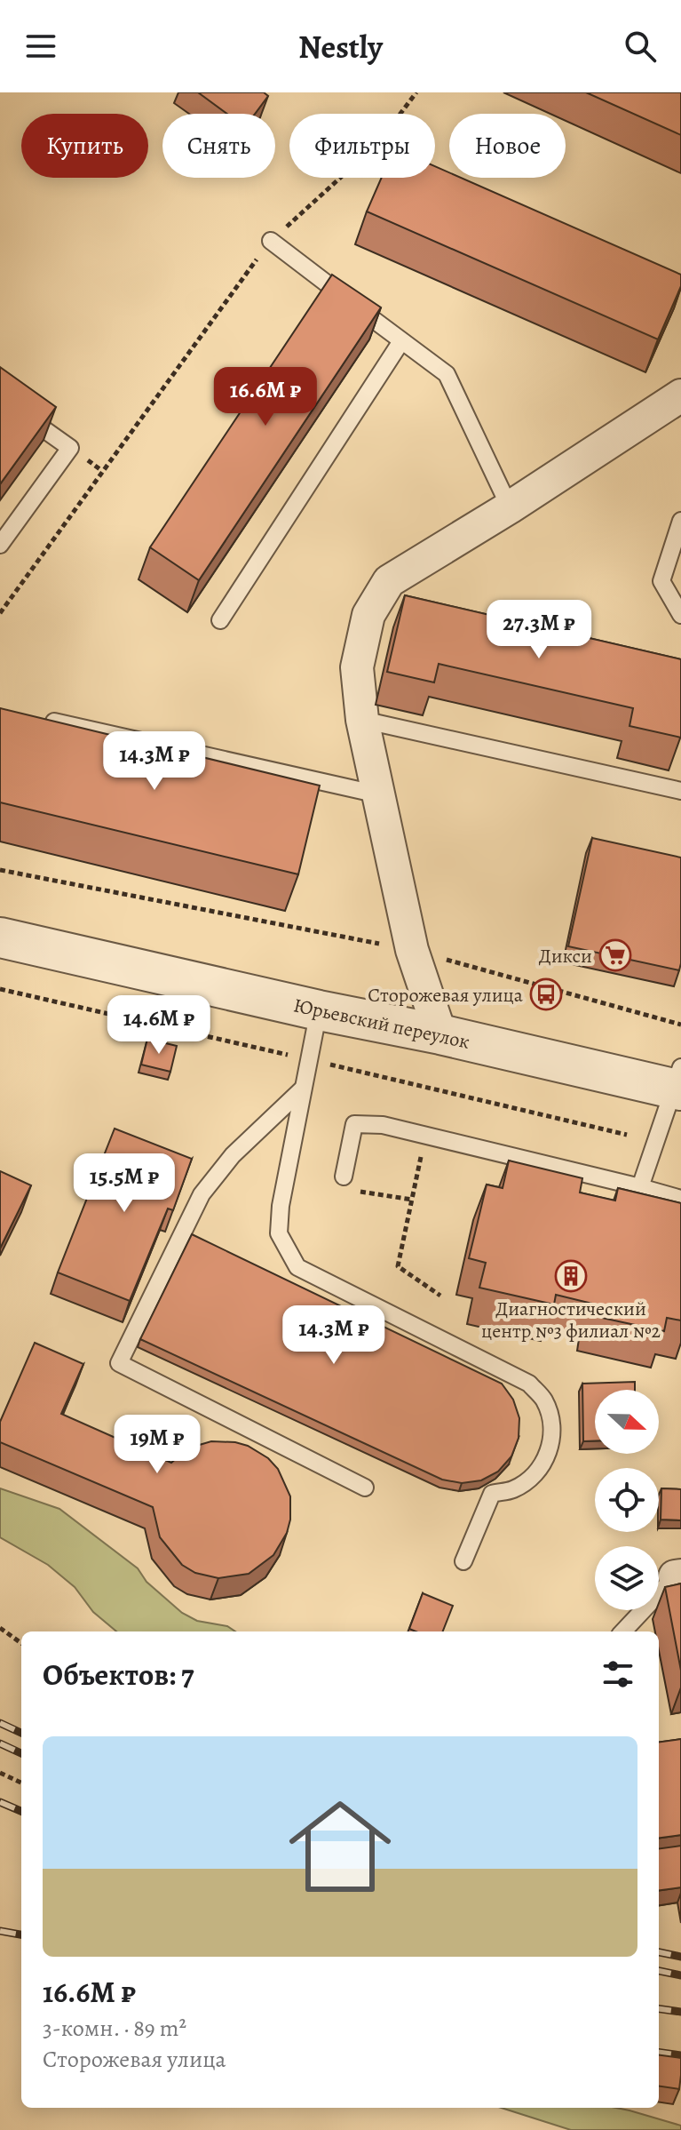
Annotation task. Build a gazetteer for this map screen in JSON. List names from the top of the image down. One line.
{"streets":{"street":["Юрьевский переулок"]},"places":{"supermarket":["Дикси"],"bus stop":["Сторожевая улица"],"building":["Диагностический центр №3 филиал №2"]},"north":"right","page":{"header":"Nestly","chip":["Купить","Снять","Фильтры","Новое"],"price":["16.6M ₽","27.3M ₽","14.3M ₽","14.6M ₽","15.5M ₽","14.3M ₽","19M ₽"],"heading":"Объектов: 7","list":[{"name":"16.6M ₽","note":"3-комн. · 89 m² · Сторожевая улица"}]}}
